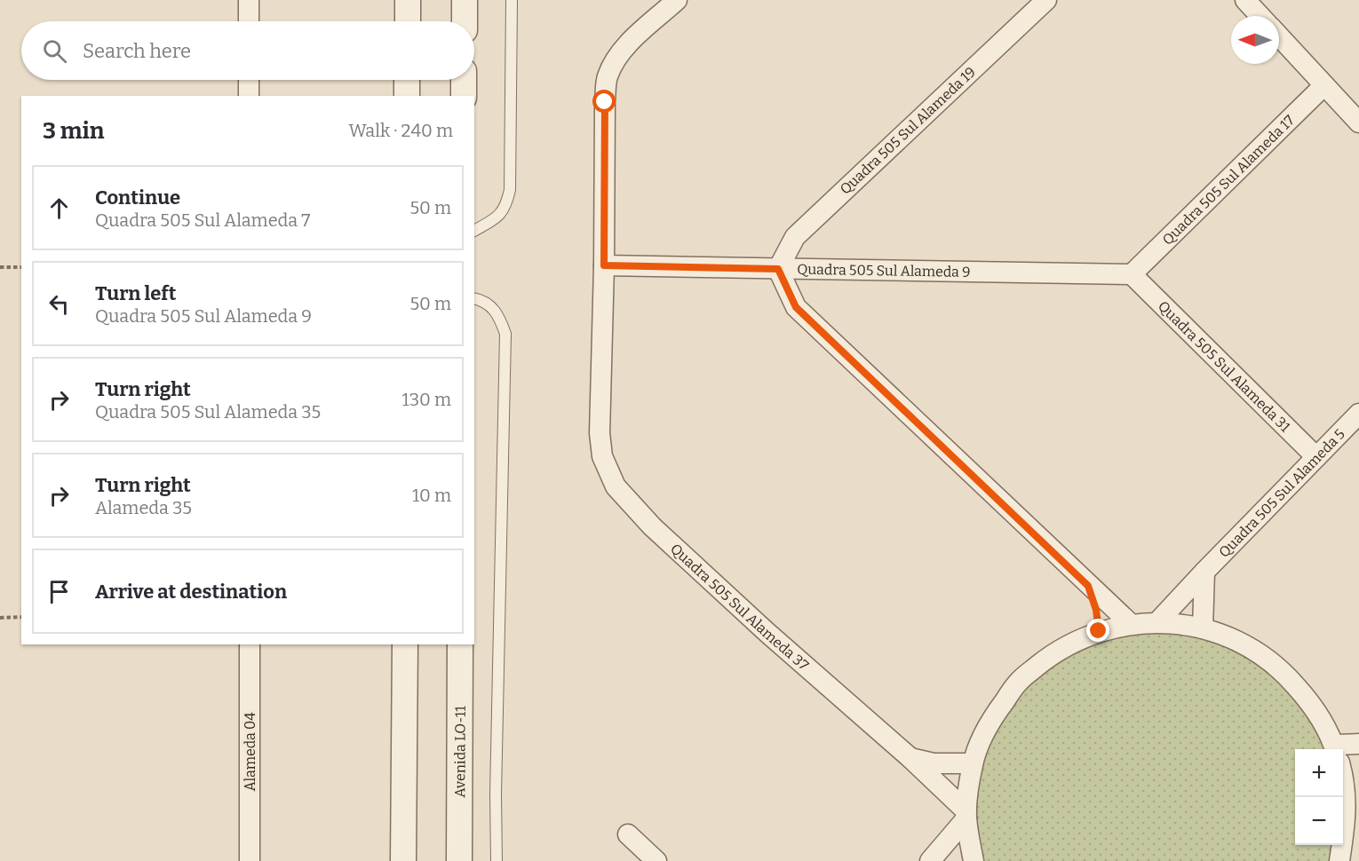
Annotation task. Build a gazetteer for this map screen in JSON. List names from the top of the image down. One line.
{"streets":{"street":["Quadra 505 Sul Alameda 19","Quadra 505 Sul Alameda 17","Quadra 505 Sul Alameda 9","Quadra 505 Sul Alameda 31","Quadra 505 Sul Alameda 5","Quadra 505 Sul Alameda 37","Alameda 04","Avenida LO-11"]},"crossings":[["Quadra 505 Sul Alameda 19","Quadra 505 Sul Alameda 9"],["Quadra 505 Sul Alameda 17","Quadra 505 Sul Alameda 9"],["Quadra 505 Sul Alameda 17","Quadra 505 Sul Alameda 31"],["Quadra 505 Sul Alameda 9","Quadra 505 Sul Alameda 31"],["Quadra 505 Sul Alameda 9","Quadra 505 Sul Alameda 37"],["Quadra 505 Sul Alameda 31","Quadra 505 Sul Alameda 5"]],"north":"left","page":{"search":"Search here","heading":["3 min","Walk · 240 m"],"list":[["Continue","Quadra 505 Sul Alameda 7","50 m"],["Turn left","Quadra 505 Sul Alameda 9","50 m"],["Turn right","Quadra 505 Sul Alameda 35","130 m"],["Turn right","Alameda 35","10 m"],"Arrive at destination"],"map_buttons":["+","−"]}}
